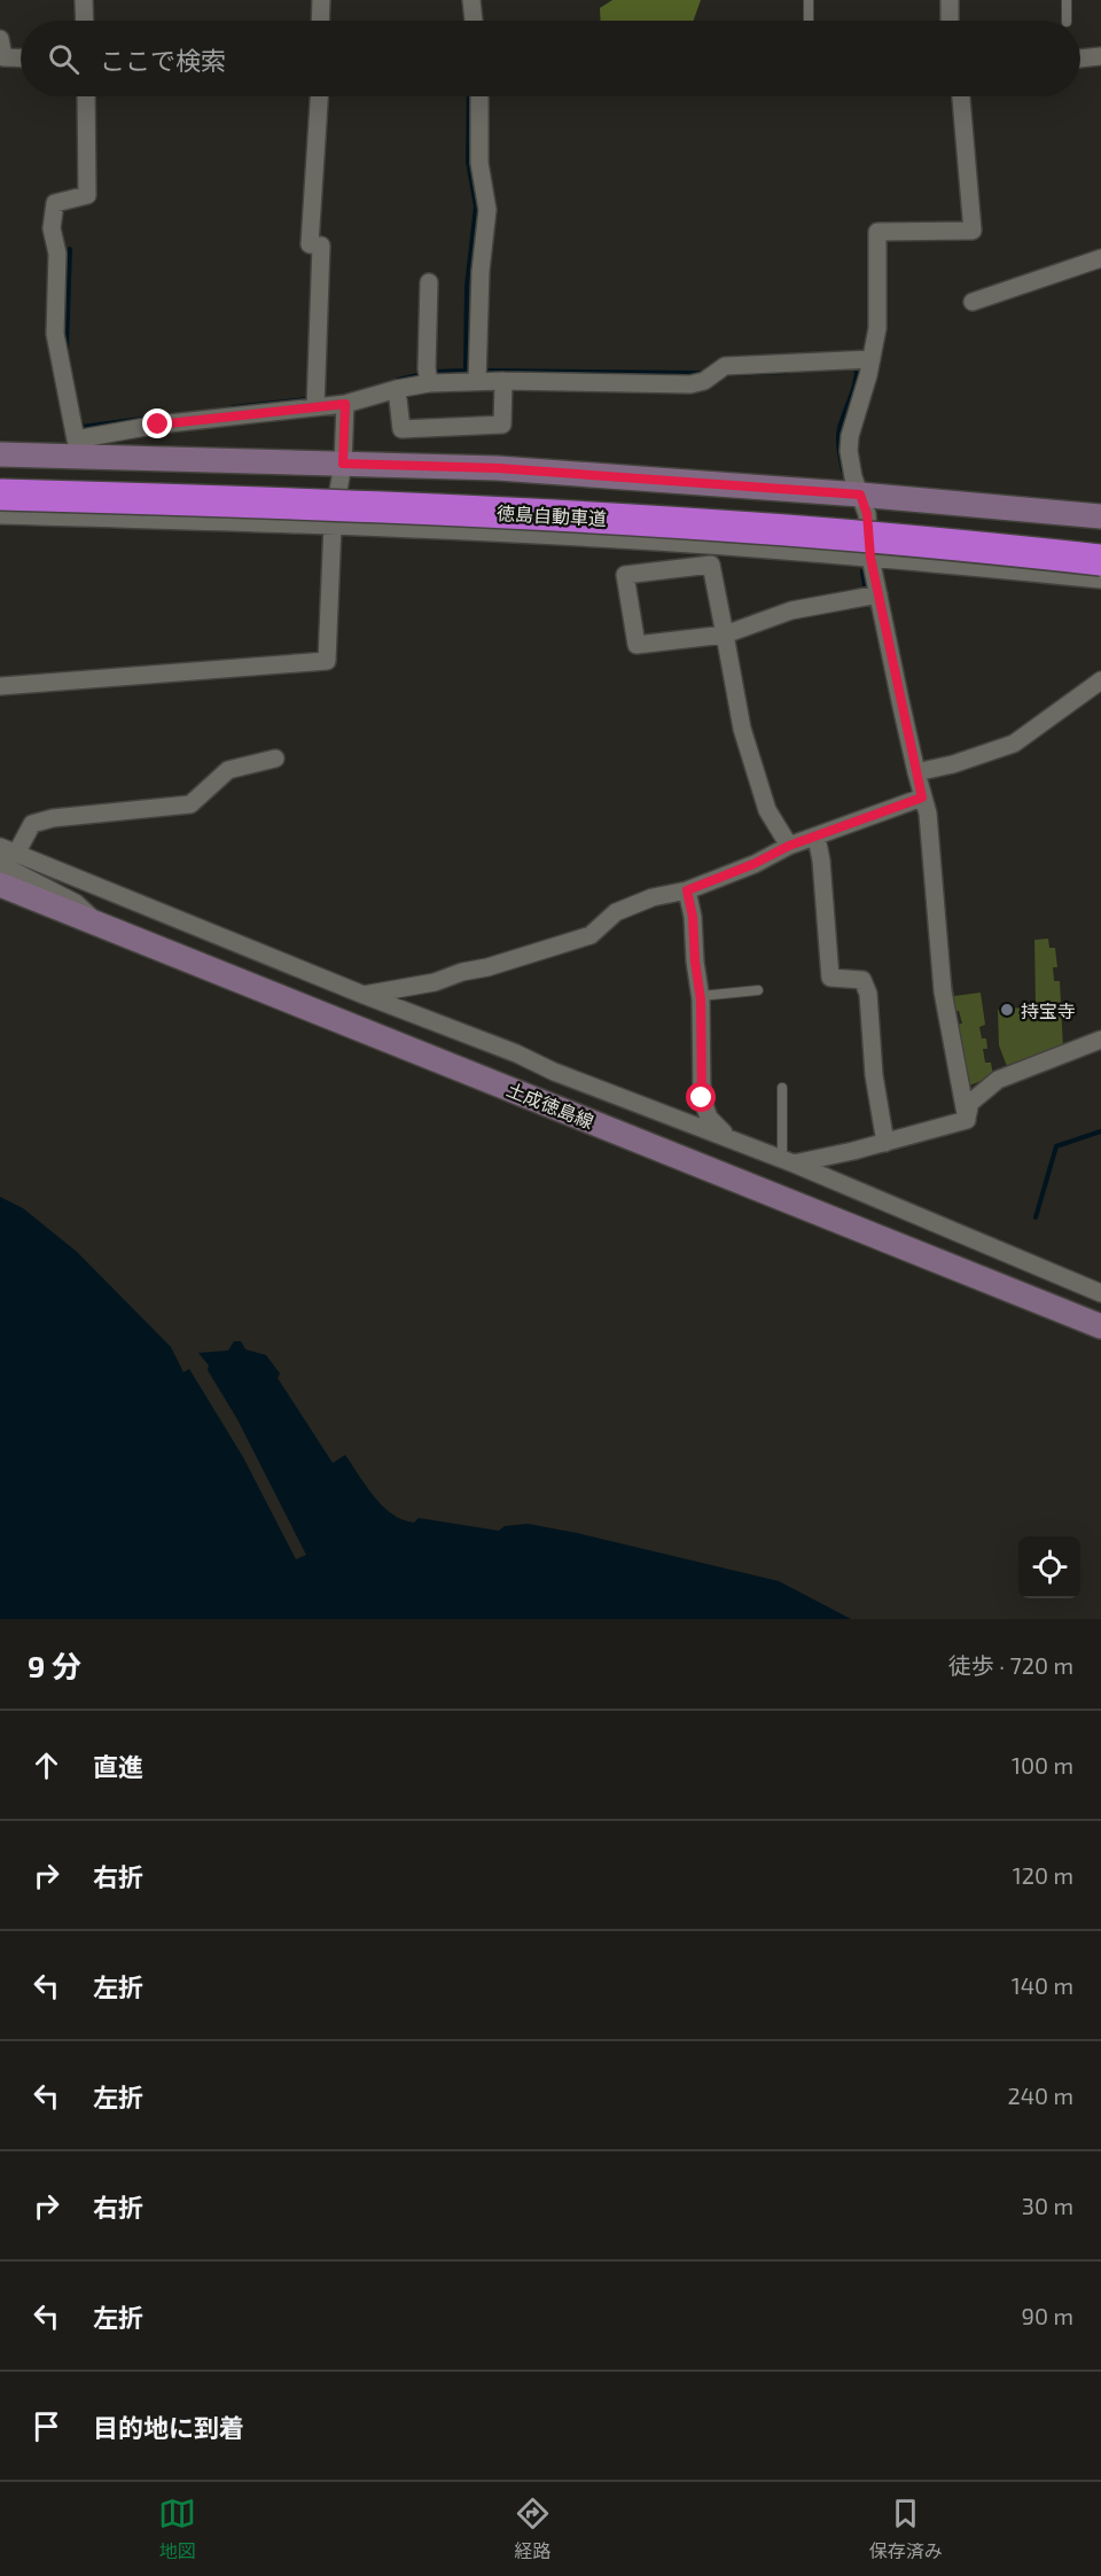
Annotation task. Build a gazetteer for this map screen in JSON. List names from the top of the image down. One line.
{"streets":{"highway":["徳島自動車道"],"main road":["土成徳島線"]},"places":["持宝寺"],"page":{"search":"ここで検索","heading":["9 分","徒歩 · 720 m"],"list":[["直進","100 m"],["右折","120 m"],["左折","140 m"],["左折","240 m"],["右折","30 m"],["左折","90 m"],"目的地に到着"],"nav":["地図","経路","保存済み"]}}
